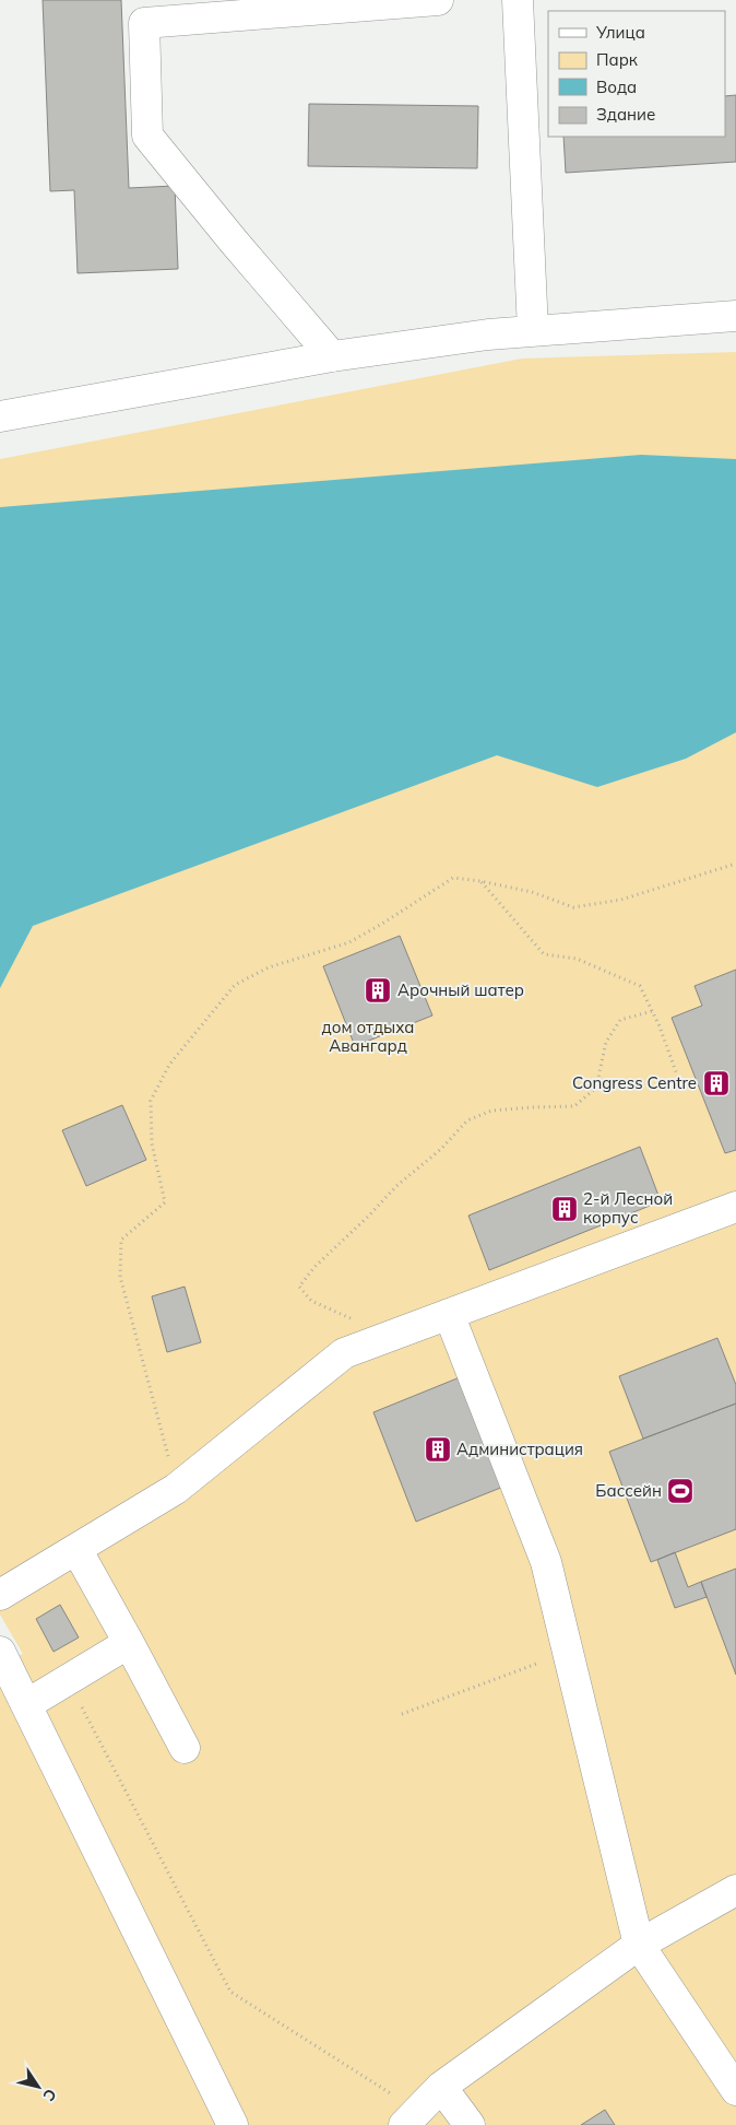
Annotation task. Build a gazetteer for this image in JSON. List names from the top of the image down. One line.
{"parks":["дом отдыха Авангард"],"places":{"building":["Арочный шатер","Congress Centre","2-й Лесной корпус","Администрация"],"sports":["Бассейн"]},"legend":["Улица","Парк","Вода","Здание"],"north":"bottom right"}
